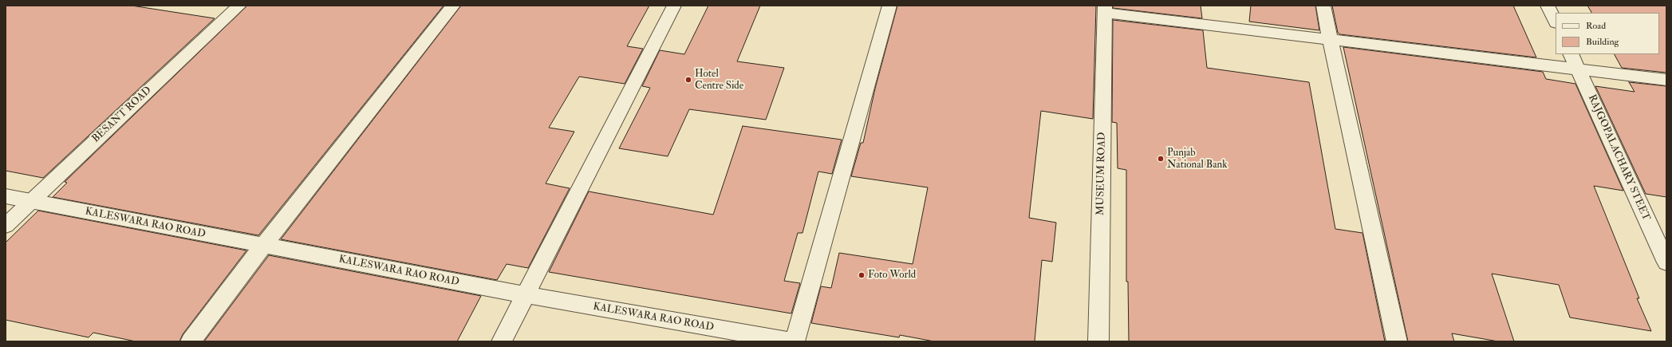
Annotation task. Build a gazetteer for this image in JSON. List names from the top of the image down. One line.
{"streets":{"street":["BESANT ROAD","RAJGOPALACHARY STEET","MUSEUM ROAD","KALESWARA RAO ROAD"]},"crossings":[["BESANT ROAD","KALESWARA RAO ROAD"]],"places":["Hotel Centre Side","Punjab National Bank","Foto World"],"legend":["Road","Building"]}
